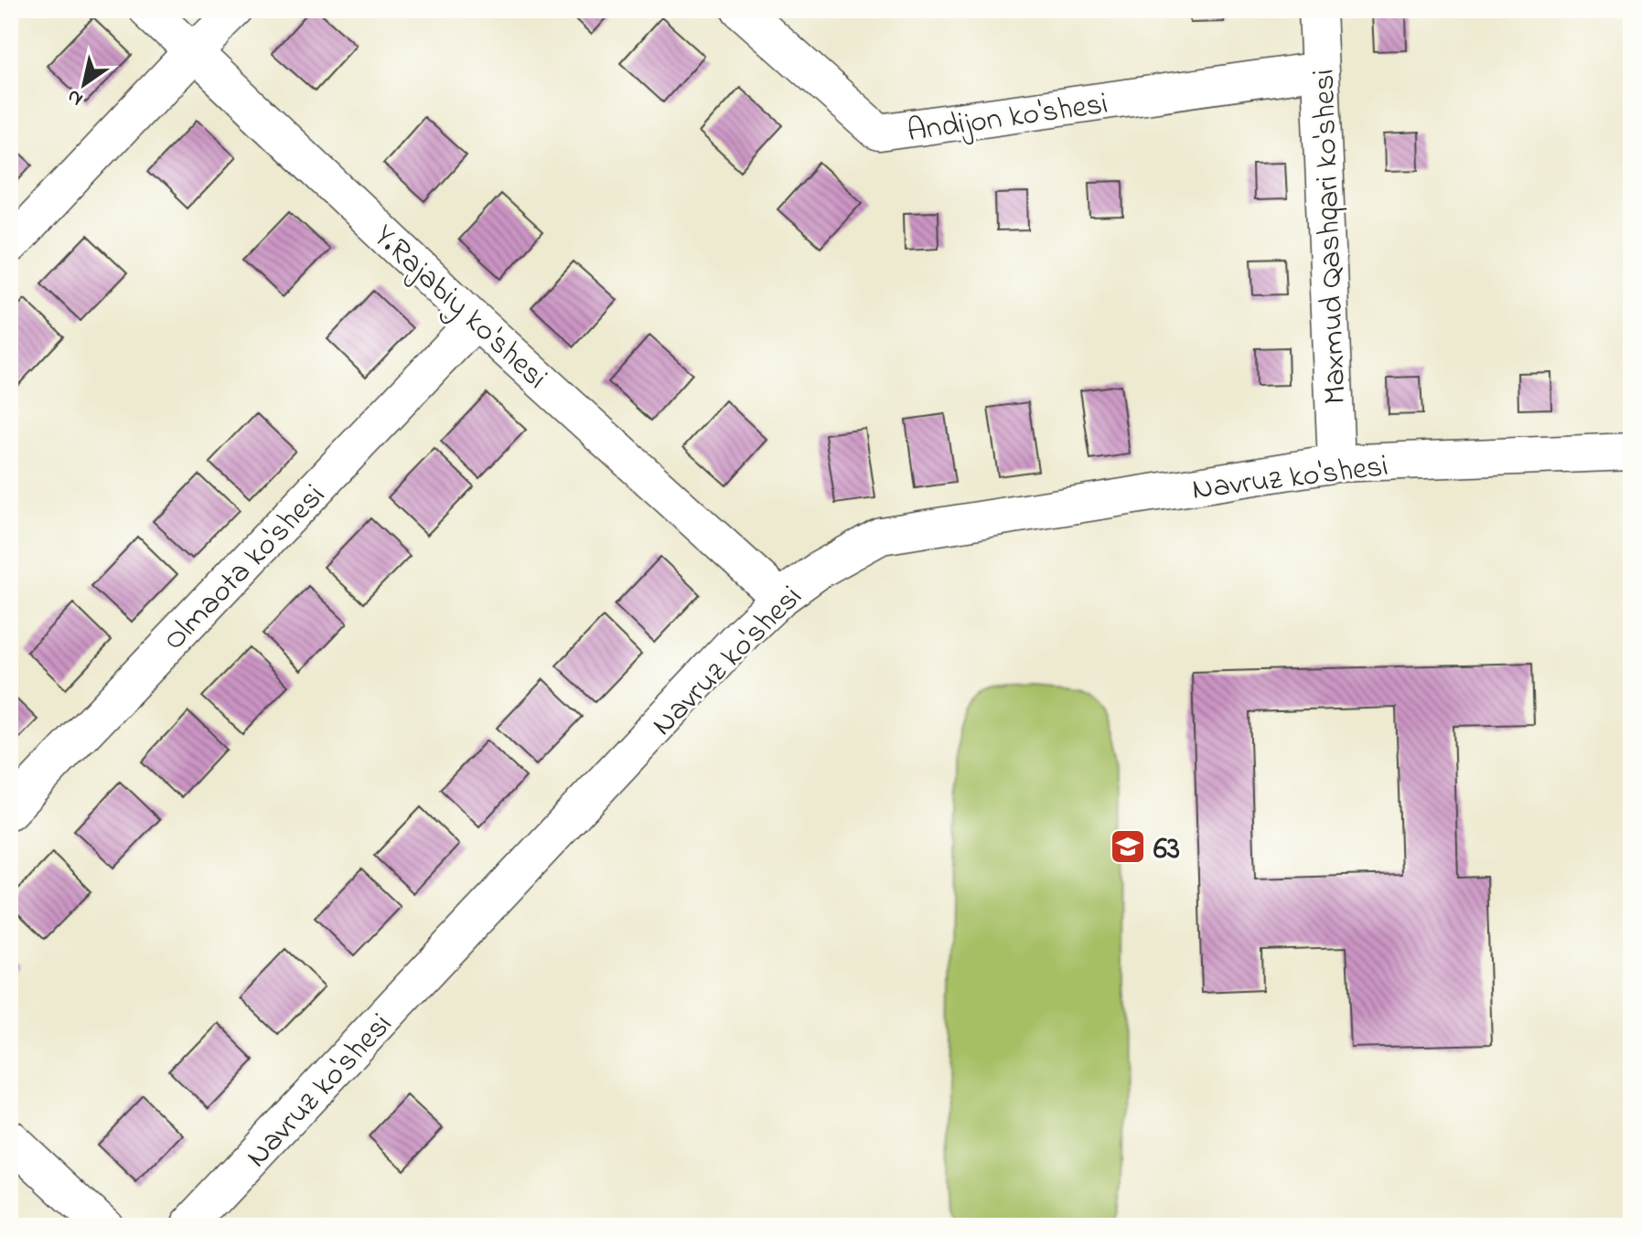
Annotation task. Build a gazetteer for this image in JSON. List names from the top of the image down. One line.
{"streets":{"street":["Andijon ko'shesi","Maxmud Qashqari ko'shesi","Y.Rajabiy ko'shesi","Navruz ko'shesi","Olmaota ko'shesi"]},"crossings":[["Andijon ko'shesi","Maxmud Qashqari ko'shesi"],["Maxmud Qashqari ko'shesi","Navruz ko'shesi"],["Y.Rajabiy ko'shesi","Navruz ko'shesi"],["Y.Rajabiy ko'shesi","Olmaota ko'shesi"]],"places":{"school or university":["63"]},"north":"bottom left"}
